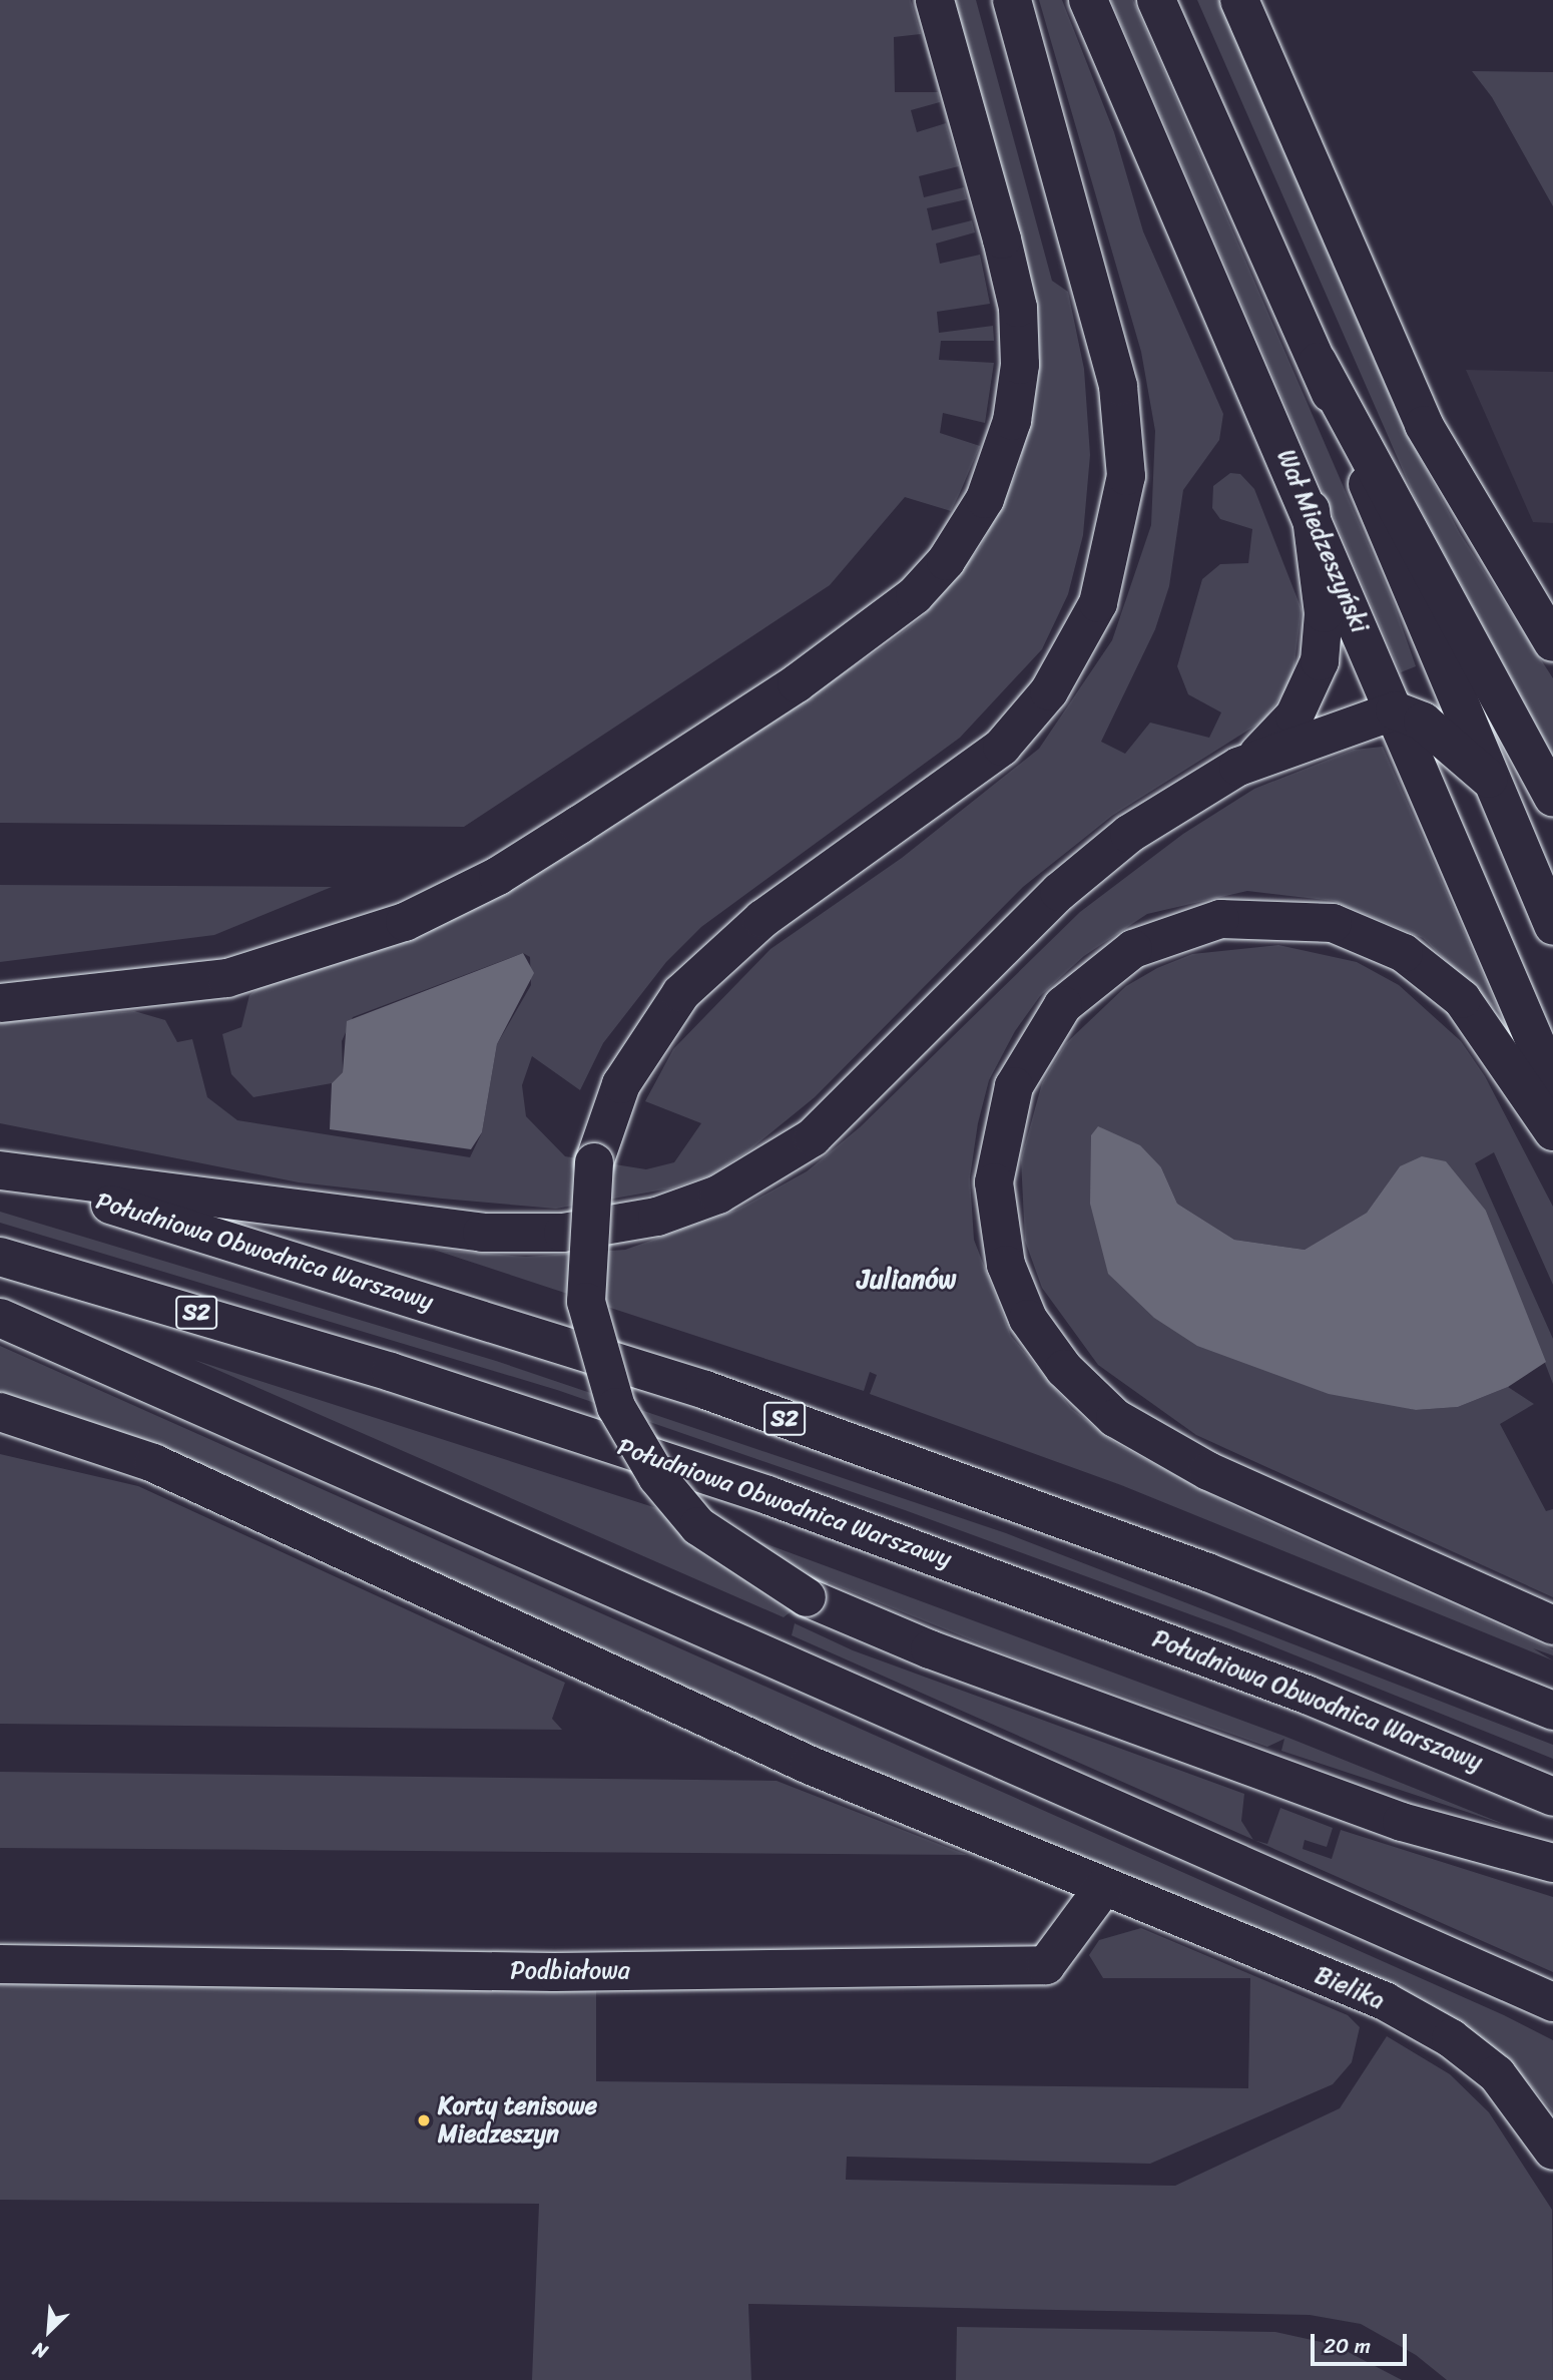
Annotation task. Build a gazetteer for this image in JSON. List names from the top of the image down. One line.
{"streets":{"main road":["Wał Miedzeszyński","Południowa Obwodnica Warszawy","S2","Podbiałowa","Bielika"]},"crossings":[["Podbiałowa","Bielika"]],"districts":["Julianów"],"places":["Korty tenisowe Miedzeszyn"],"scale_bar":"20 m","north":"bottom left"}
